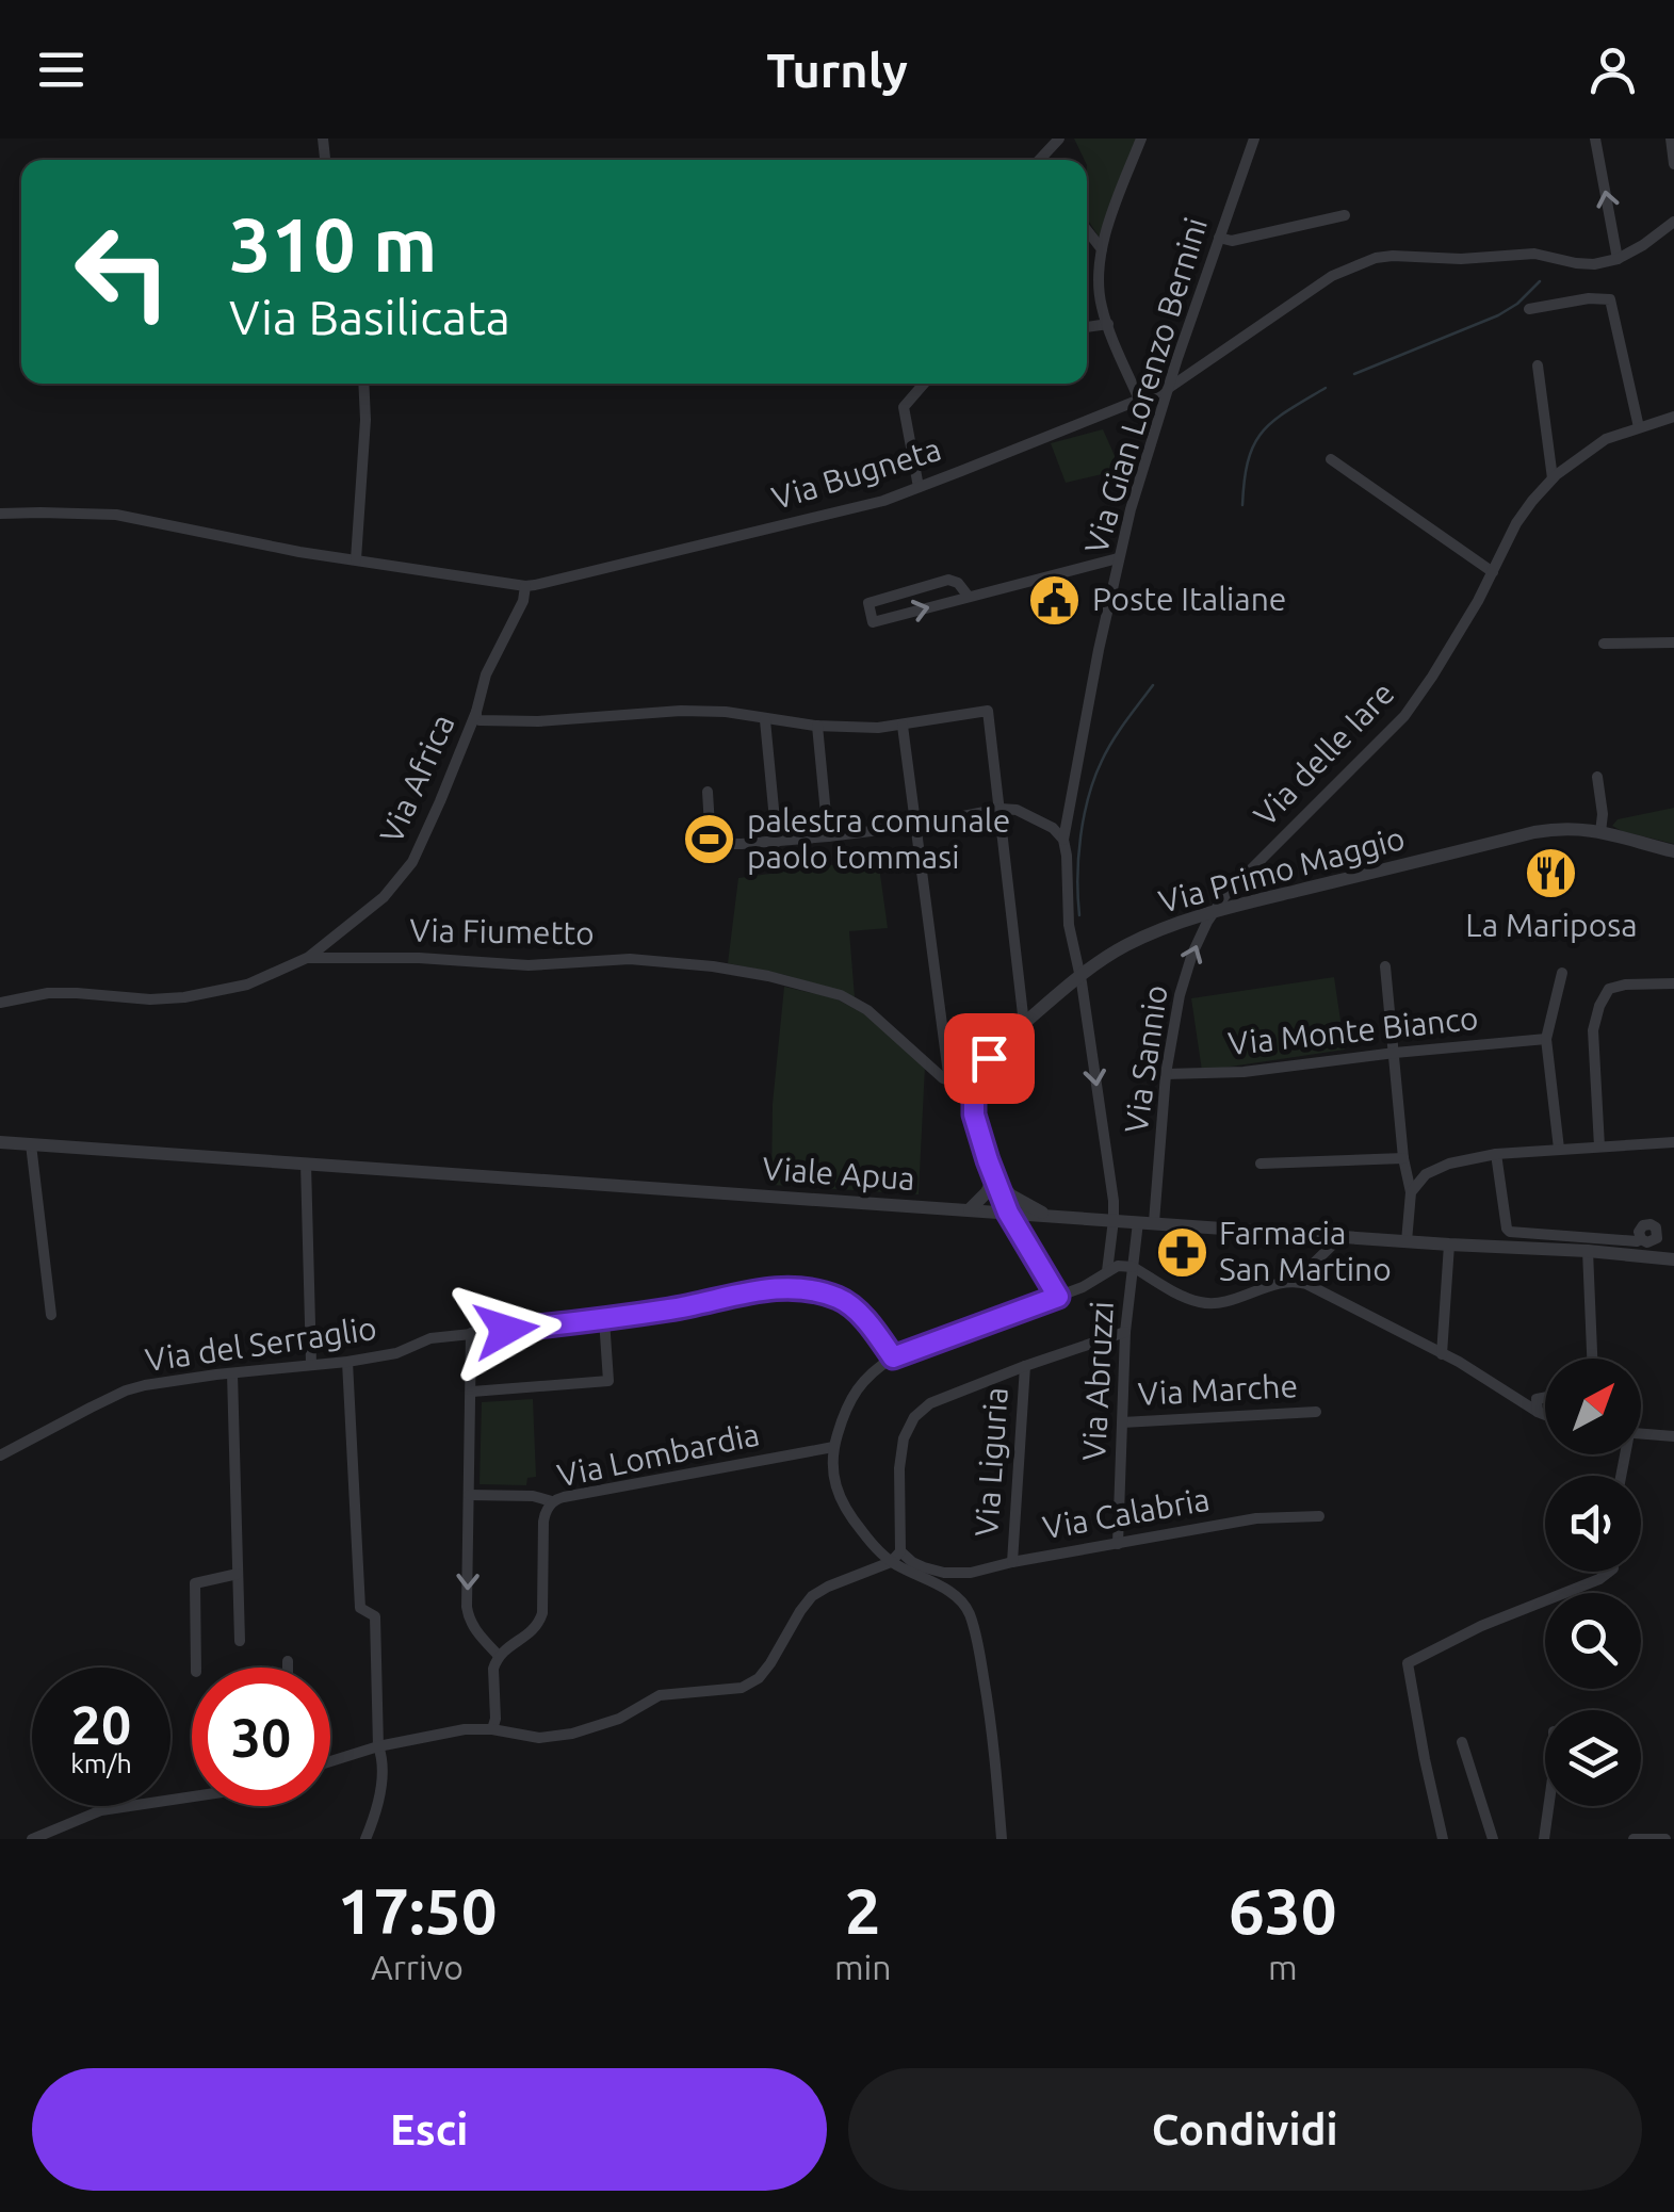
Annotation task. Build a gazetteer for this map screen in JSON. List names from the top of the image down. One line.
{"streets":{"street":["Via Gian Lorenzo Bernini","Via Bugneta","Via delle Iare","Via Africa","Via Primo Maggio","Via Fiumetto","Via Monte Bianco","Via Sannio","Viale Apua","Via del Serraglio","Via Abruzzi","Via Marche","Via Lombardia","Via Liguria","Via Calabria"]},"crossings":[["Via Gian Lorenzo Bernini","Via Bugneta"],["Via Gian Lorenzo Bernini","Via Primo Maggio"],["Via Gian Lorenzo Bernini","Viale Apua"],["Via Bugneta","Via Africa"],["Via delle Iare","Via Primo Maggio"],["Via delle Iare","Via Sannio"],["Via Africa","Via Fiumetto"],["Via Primo Maggio","Via Fiumetto"],["Via Primo Maggio","Via Sannio"],["Via Monte Bianco","Via Sannio"],["Via Sannio","Viale Apua"],["Viale Apua","Via Abruzzi"],["Via Abruzzi","Via Marche"],["Via Abruzzi","Via Calabria"],["Via Liguria","Via Calabria"]],"one_way":["Via Sannio"],"places":{"public building":["Poste Italiane"],"sports":["palestra comunale paolo tommasi"],"restaurant":["La Mariposa"],"pharmacy":["Farmacia San Martino"]},"north":"top right","page":{"header":"Turnly","turn":["310 m","Via Basilicata"],"speed":"20 km/h","limit":"30","eta":["17:50","Arrivo","2","min","630","m"],"buttons":["Esci","Condividi"]}}
